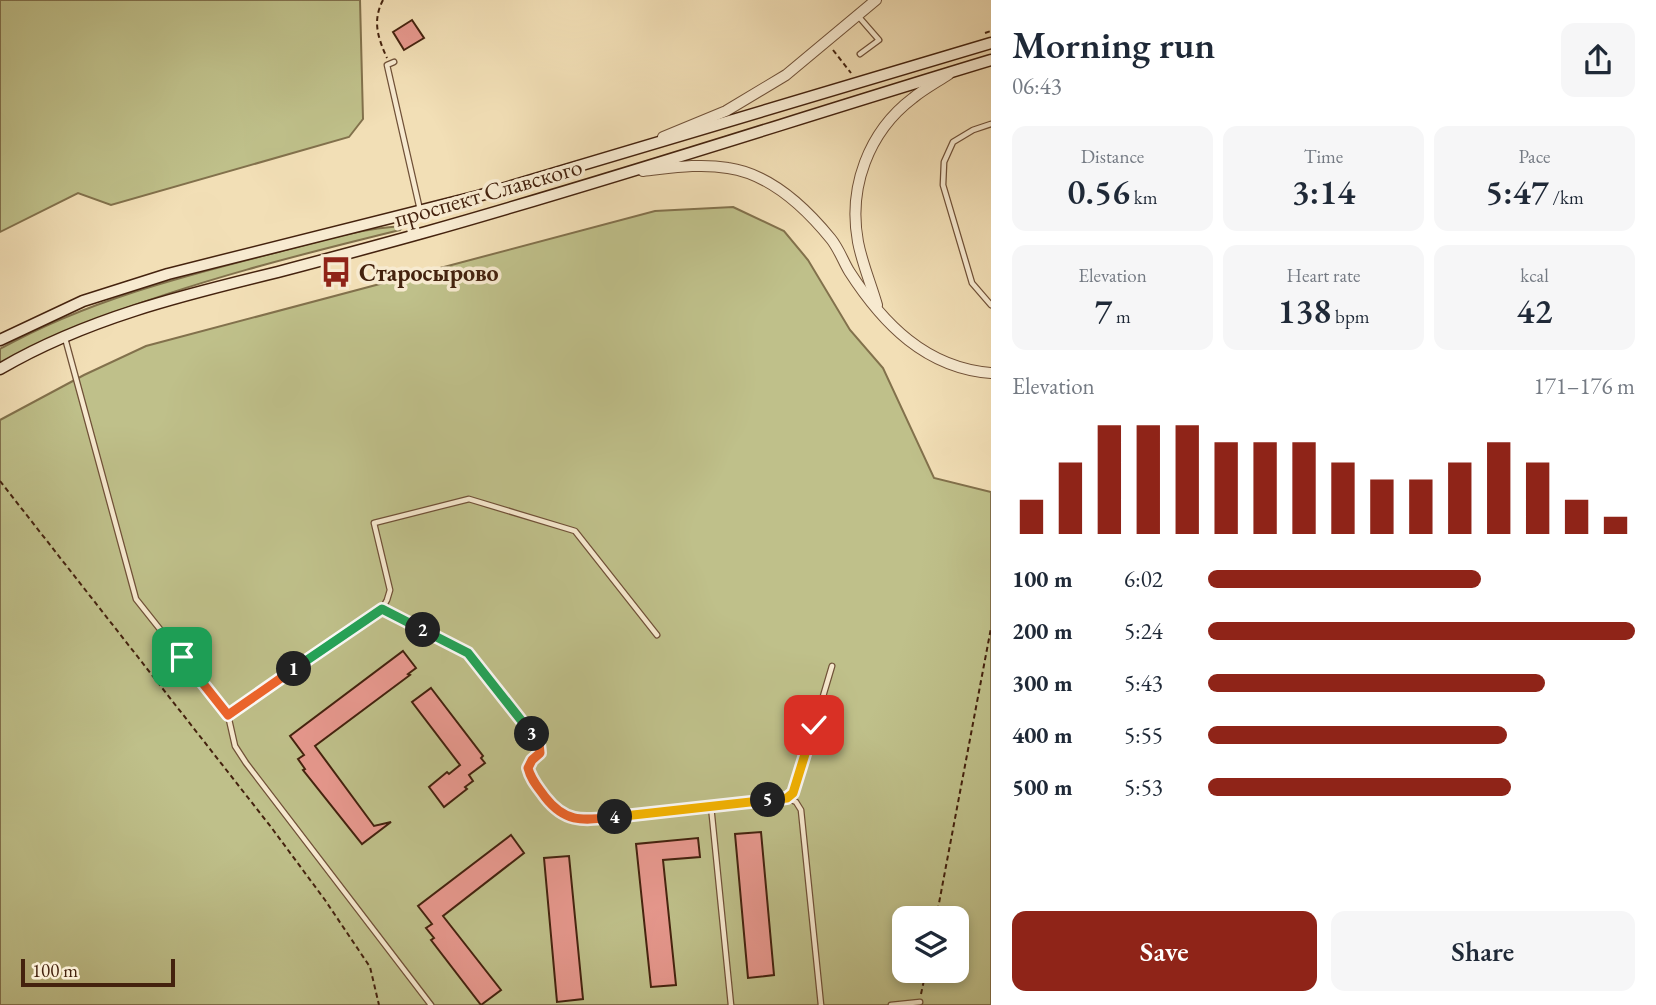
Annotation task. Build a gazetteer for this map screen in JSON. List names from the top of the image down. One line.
{"streets":{"main road":["проспект Славского"]},"places":{"bus stop":["Старосырово"]},"scale_bar":"100 m","page":{"heading":["Morning run","06:43"],"stats":[["Distance","0.56 km"],["Time","3:14"],["Pace","5:47 /km"],["Elevation","7 m"],["Heart rate","138 bpm"],["kcal","42"]],"chart":["Elevation","171–176 m"],"list":[{"name":"100 m","note":"6:02"},{"name":"200 m","note":"5:24"},{"name":"300 m","note":"5:43"},{"name":"400 m","note":"5:55"},{"name":"500 m","note":"5:53"}],"pins":["2","1","3","5","4"],"buttons":["Save","Share"],"scale":"100 m"}}
